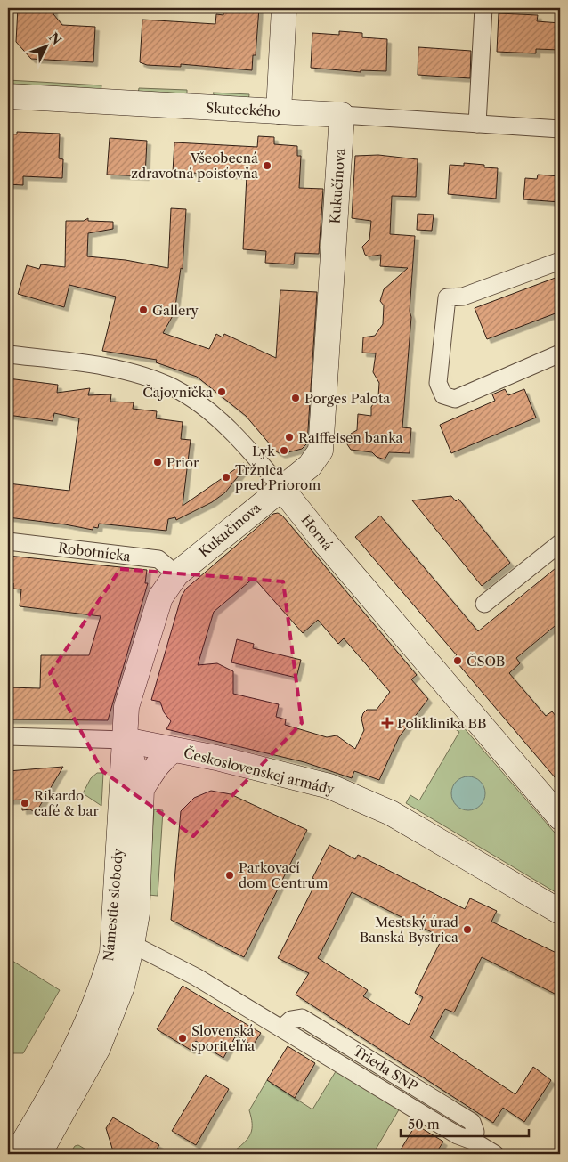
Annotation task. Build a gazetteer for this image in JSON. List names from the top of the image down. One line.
{"streets":{"street":["Skuteckého","Kukučínova","Horná","Robotnícka","Československej armády","Námestie slobody","Trieda SNP"]},"crossings":[["Skuteckého","Kukučínova"],["Kukučínova","Horná"],["Kukučínova","Robotnícka"],["Kukučínova","Československej armády"],["Kukučínova","Námestie slobody"],["Československej armády","Námestie slobody"],["Námestie slobody","Trieda SNP"]],"places":{"other":["Všeobecná zdravotná poisťovňa","Gallery","Čajovnička","Porges Palota","Raiffeisen banka","Lyk","Prior","Tržnica pred Priorom","ČSOB","Rikardo café & bar","Parkovací dom Centrum","Mestský úrad Banská Bystrica","Slovenská sporiteľňa"],"health":["Poliklinika BB"]},"scale_bar":"50 m","north":"top right"}
